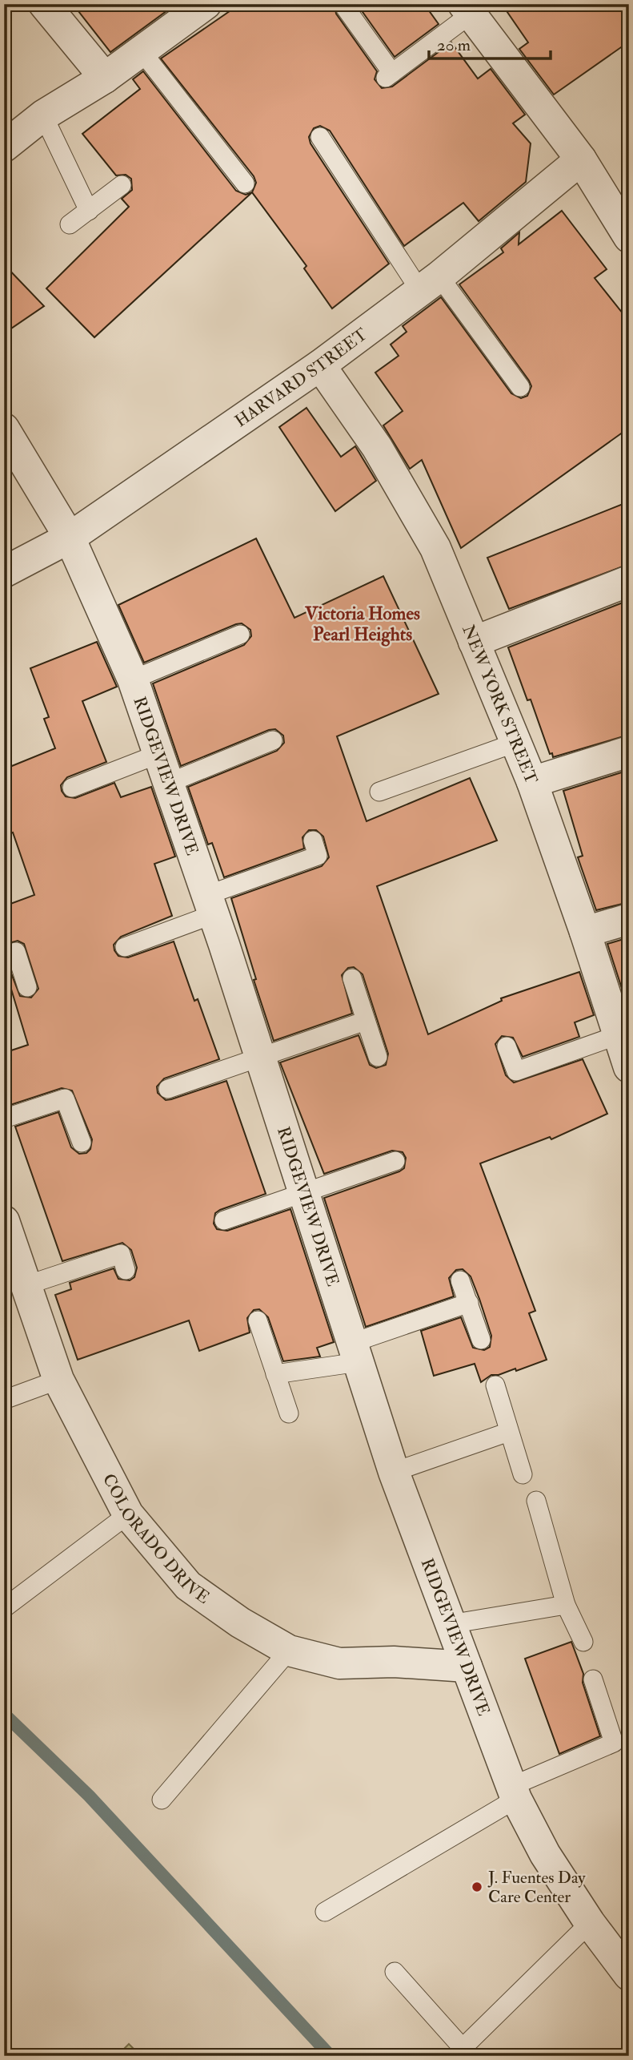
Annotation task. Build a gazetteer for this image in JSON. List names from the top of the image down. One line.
{"streets":{"street":["HARVARD STREET","NEW YORK STREET","RIDGEVIEW DRIVE","COLORADO DRIVE"]},"crossings":[["HARVARD STREET","NEW YORK STREET"],["HARVARD STREET","RIDGEVIEW DRIVE"],["RIDGEVIEW DRIVE","COLORADO DRIVE"]],"districts":["Victoria Homes Pearl Heights"],"places":["J. Fuentes Day Care Center"],"scale_bar":"20 m"}
